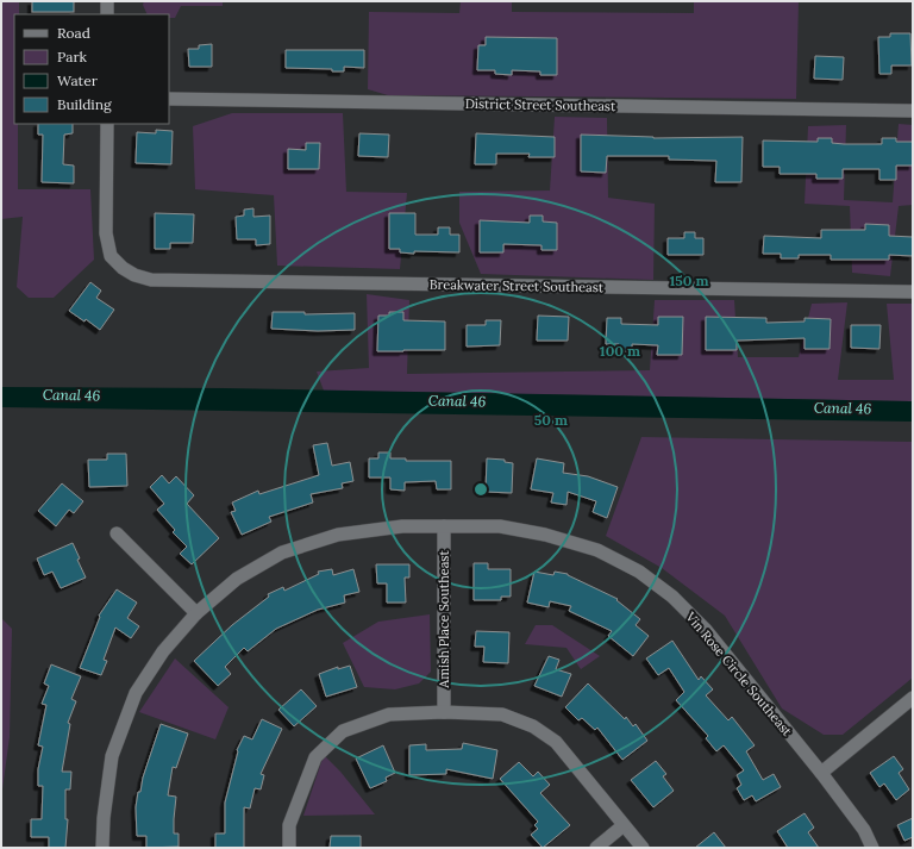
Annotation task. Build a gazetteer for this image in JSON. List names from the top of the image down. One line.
{"streets":{"street":["District Street Southeast","Breakwater Street Southeast","Amish Place Southeast","Vin Rose Circle Southeast"]},"crossings":[["Amish Place Southeast","Vin Rose Circle Southeast"]],"water":["Canal 46"],"legend":["Road","Park","Water","Building"],"rings":["150 m","100 m","50 m"]}
